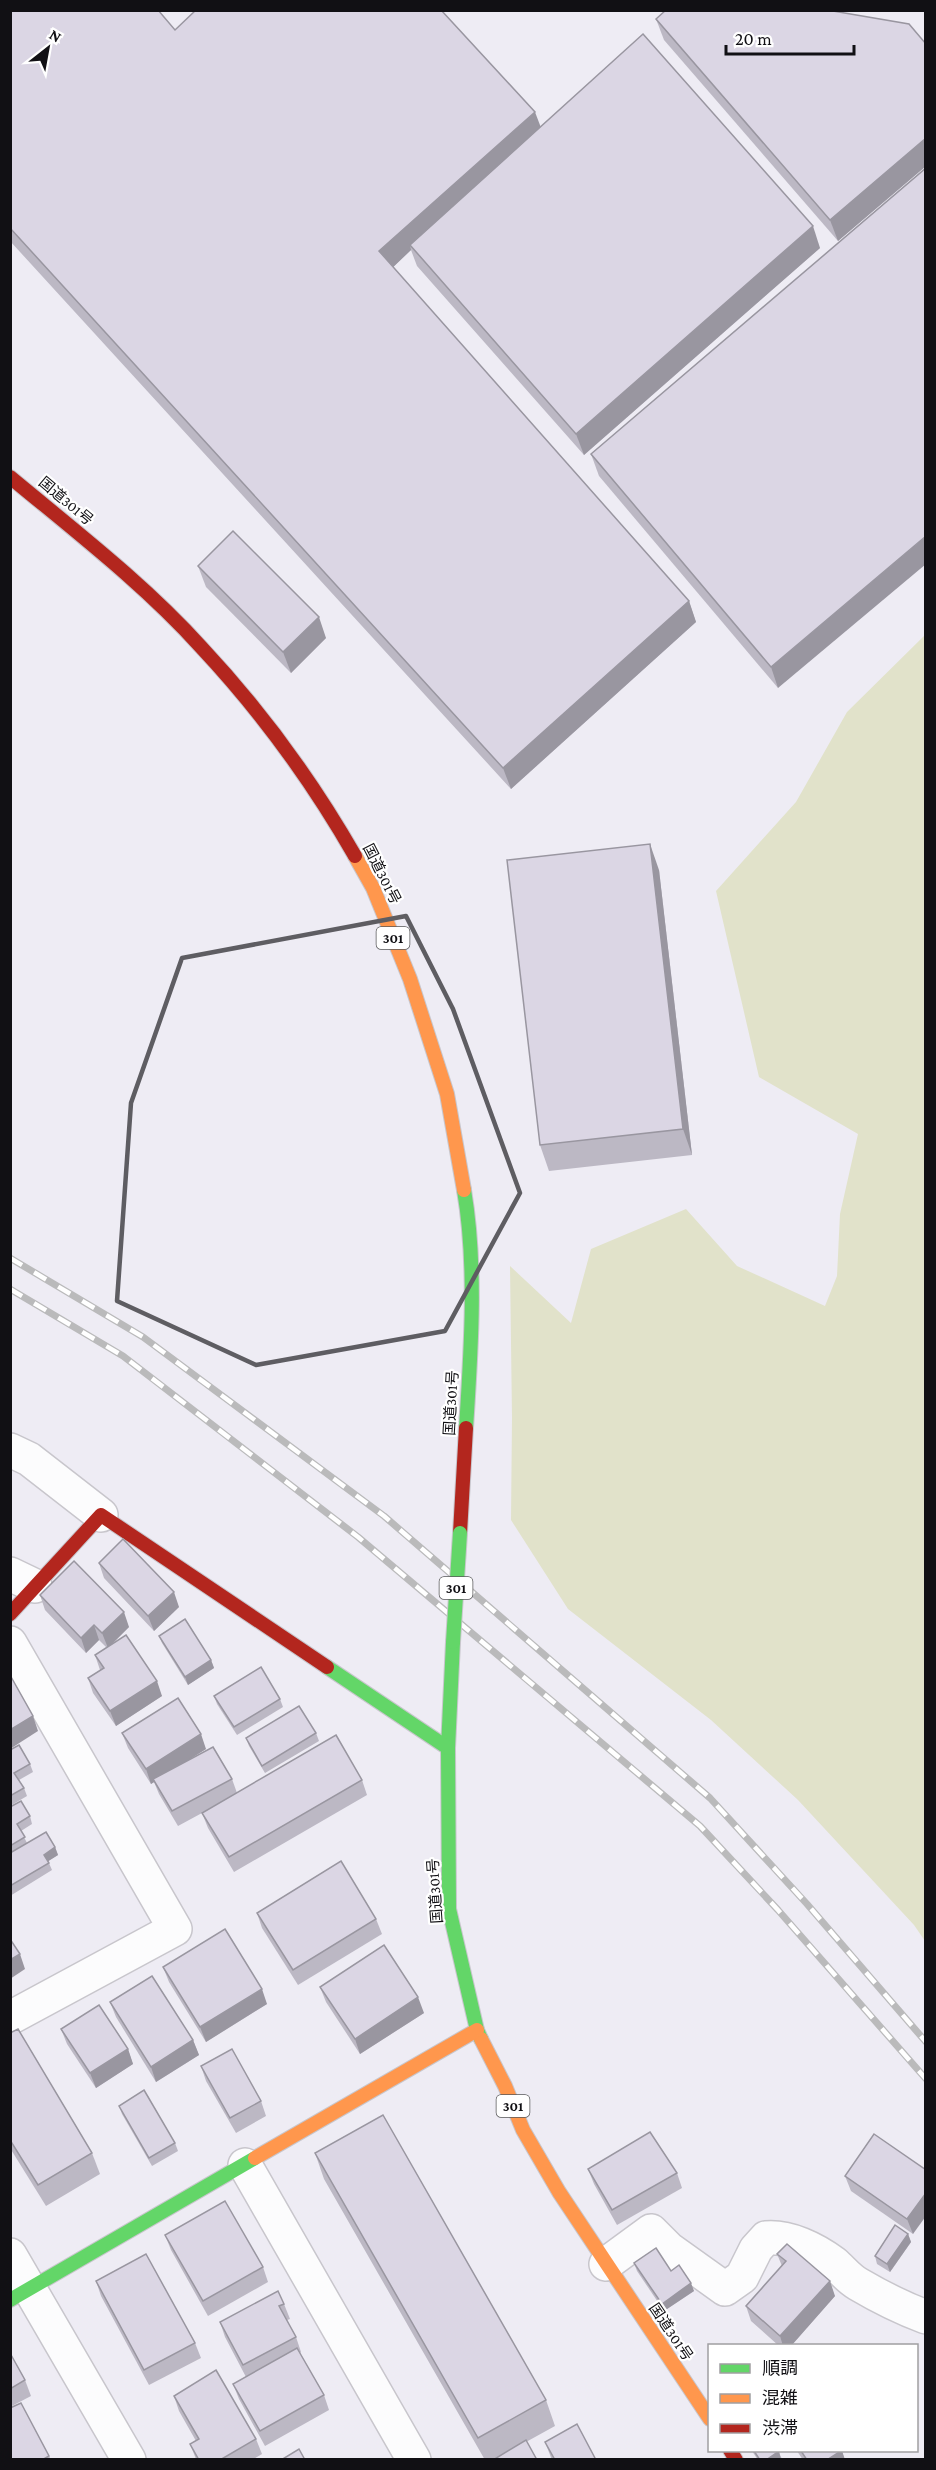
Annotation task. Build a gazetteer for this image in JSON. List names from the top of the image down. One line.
{"streets":{"main road":["国道301号","301"]},"legend":["順調","混雑","渋滞"],"scale_bar":"20 m","north":"top right"}
